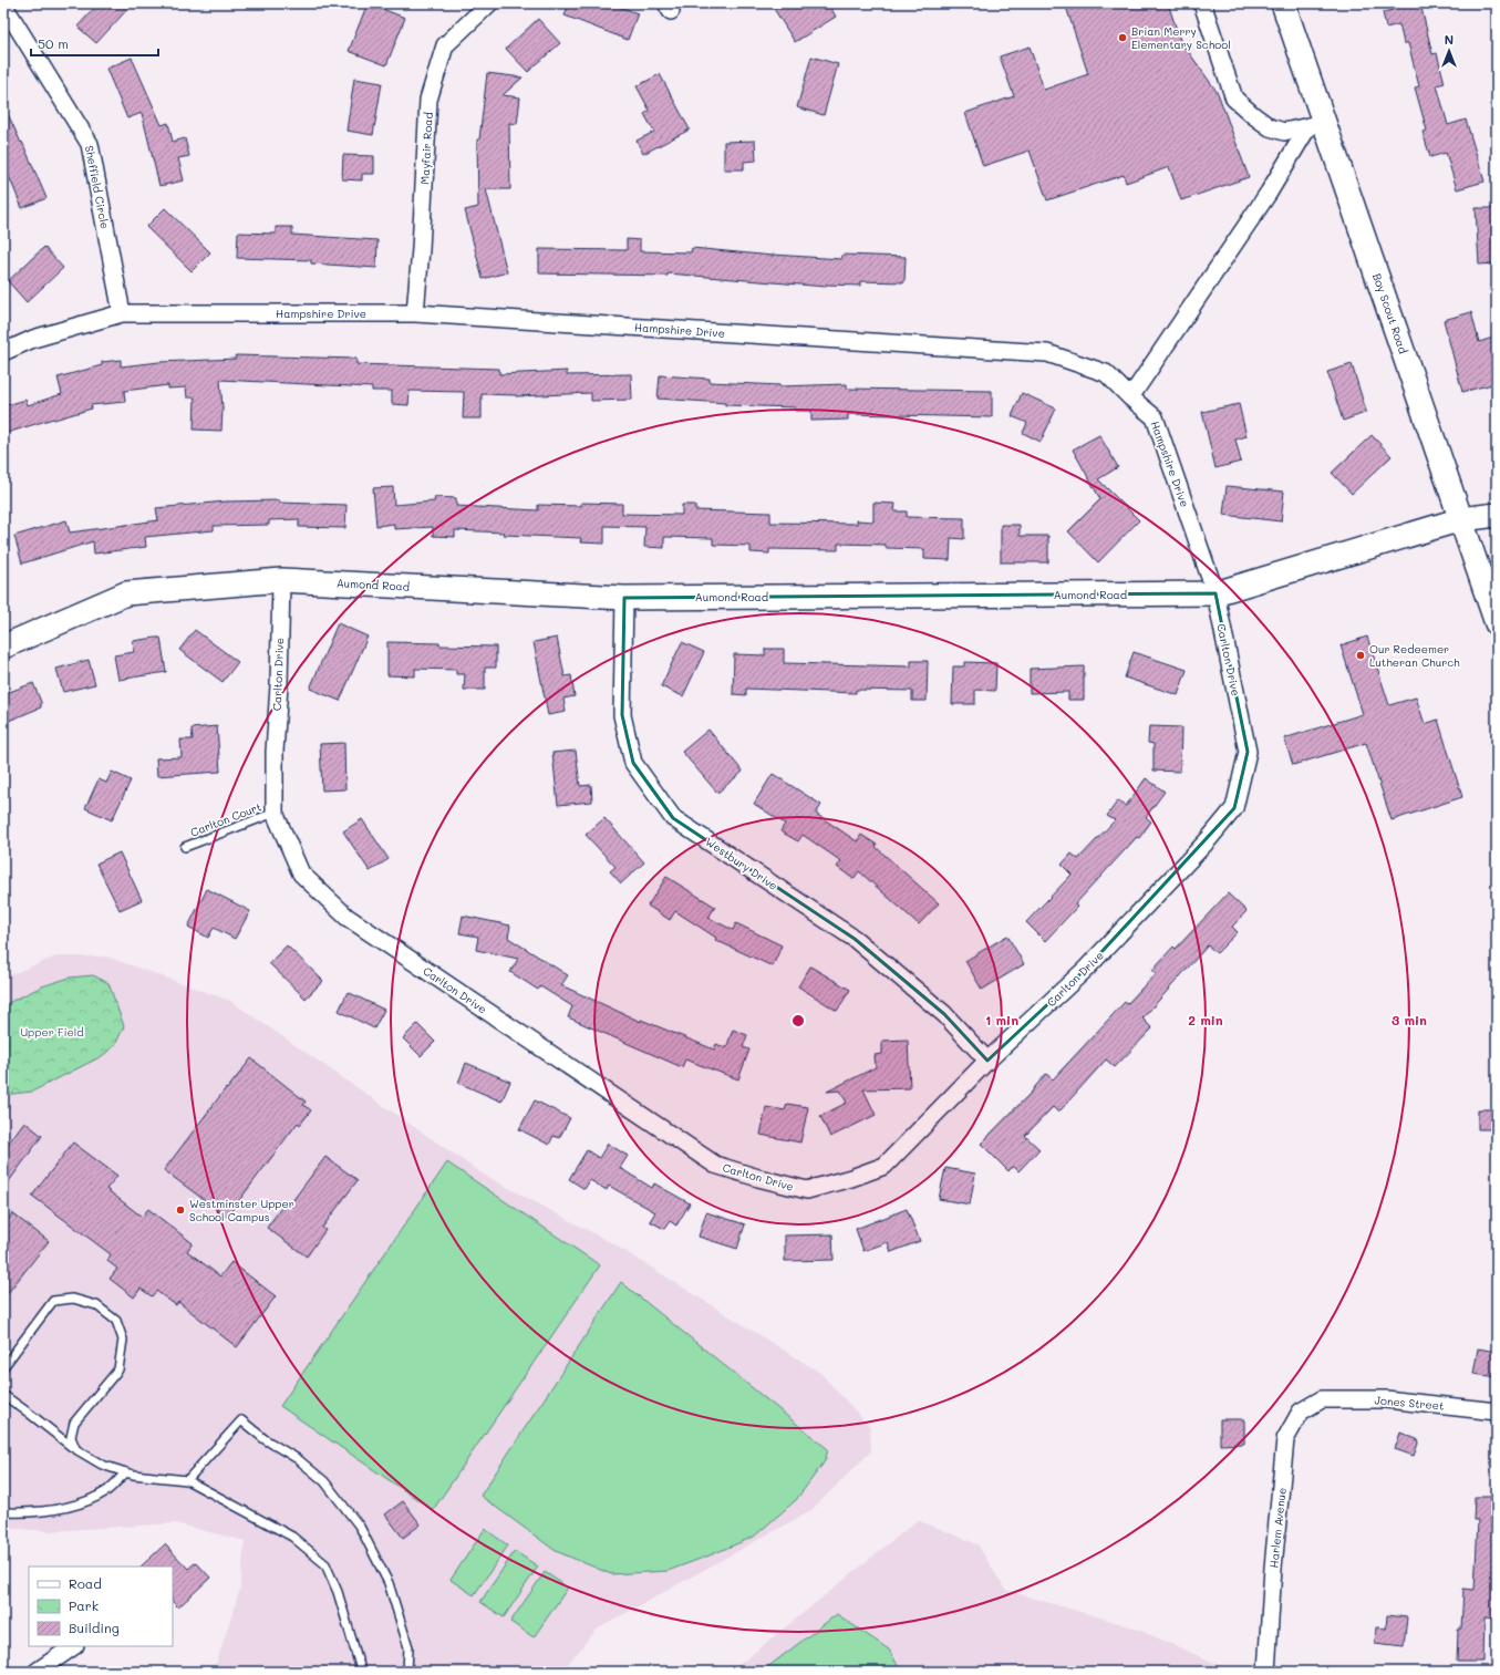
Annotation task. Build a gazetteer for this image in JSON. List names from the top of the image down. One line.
{"streets":{"street":["Mayfair Road","Sheffield Circle","Hampshire Drive","Boy Scout Road","Aumond Road","Carlton Drive","Westbury Drive","Jones Street","Harlem Avenue"],"lane":["Carlton Court"]},"crossings":[["Mayfair Road","Hampshire Drive"],["Sheffield Circle","Hampshire Drive"],["Hampshire Drive","Aumond Road"],["Hampshire Drive","Carlton Drive"],["Boy Scout Road","Aumond Road"],["Aumond Road","Carlton Drive"],["Aumond Road","Westbury Drive"],["Carlton Drive","Carlton Court"],["Carlton Drive","Westbury Drive"],["Jones Street","Harlem Avenue"]],"parks":["Upper Field"],"places":["Brian Merry Elementary School","Our Redeemer Lutheran Church","Westminster Upper School Campus"],"legend":["Road","Park","Building"],"scale_bar":"50 m","north":"top","rings":["1 min","2 min","3 min"]}
